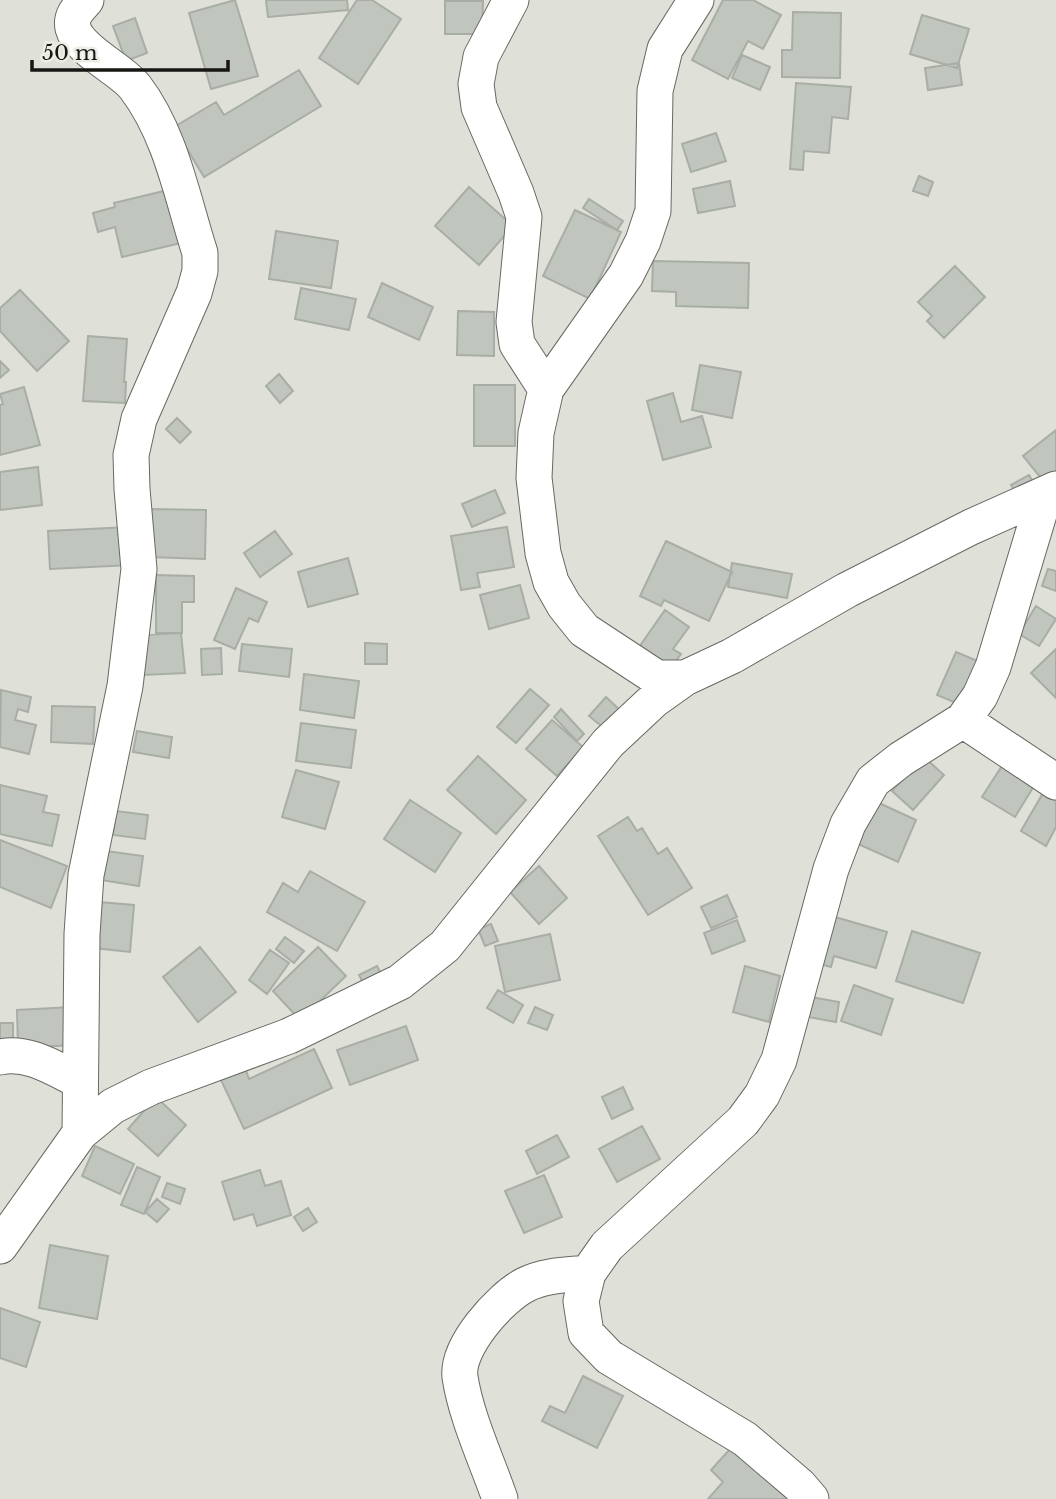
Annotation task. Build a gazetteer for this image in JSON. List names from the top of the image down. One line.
{"scale_bar":"50 m"}
